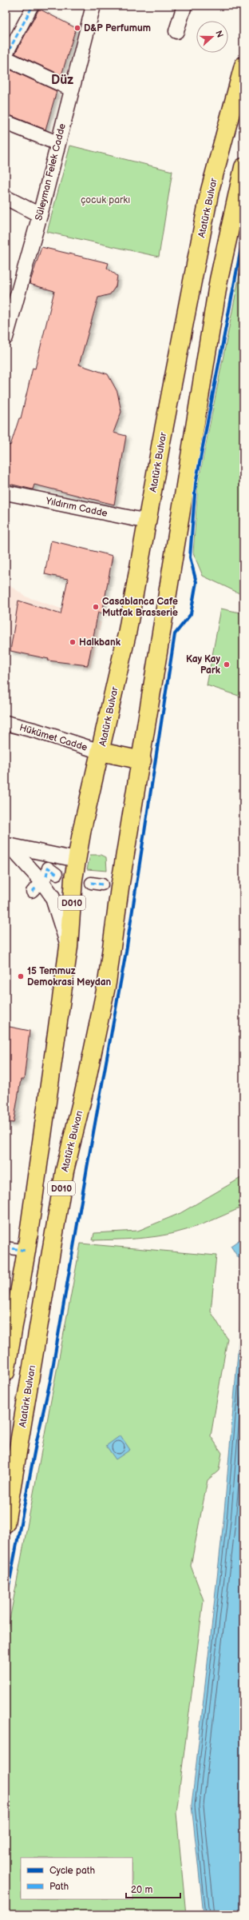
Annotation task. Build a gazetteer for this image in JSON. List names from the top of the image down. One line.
{"streets":{"highway":["Atatürk Bulvar","D010","Atatürk Bulvarı"],"street":["Süleyman Felek Cadde","Yıldırım Cadde","Hükümet Cadde"]},"crossings":[["Atatürk Bulvar","Yıldırım Cadde"],["Atatürk Bulvar","Hükümet Cadde"],["Atatürk Bulvar","D010"],["D010","Atatürk Bulvarı"]],"districts":["Düz"],"parks":["çocuk parkı"],"places":["D&P Perfumum","Casablanca Cafe Mutfak Brasserie","Halkbank","Kay Kay Park","15 Temmuz Demokrasi Meydan"],"legend":["Cycle path","Path"],"scale_bar":"20 m","north":"right"}
